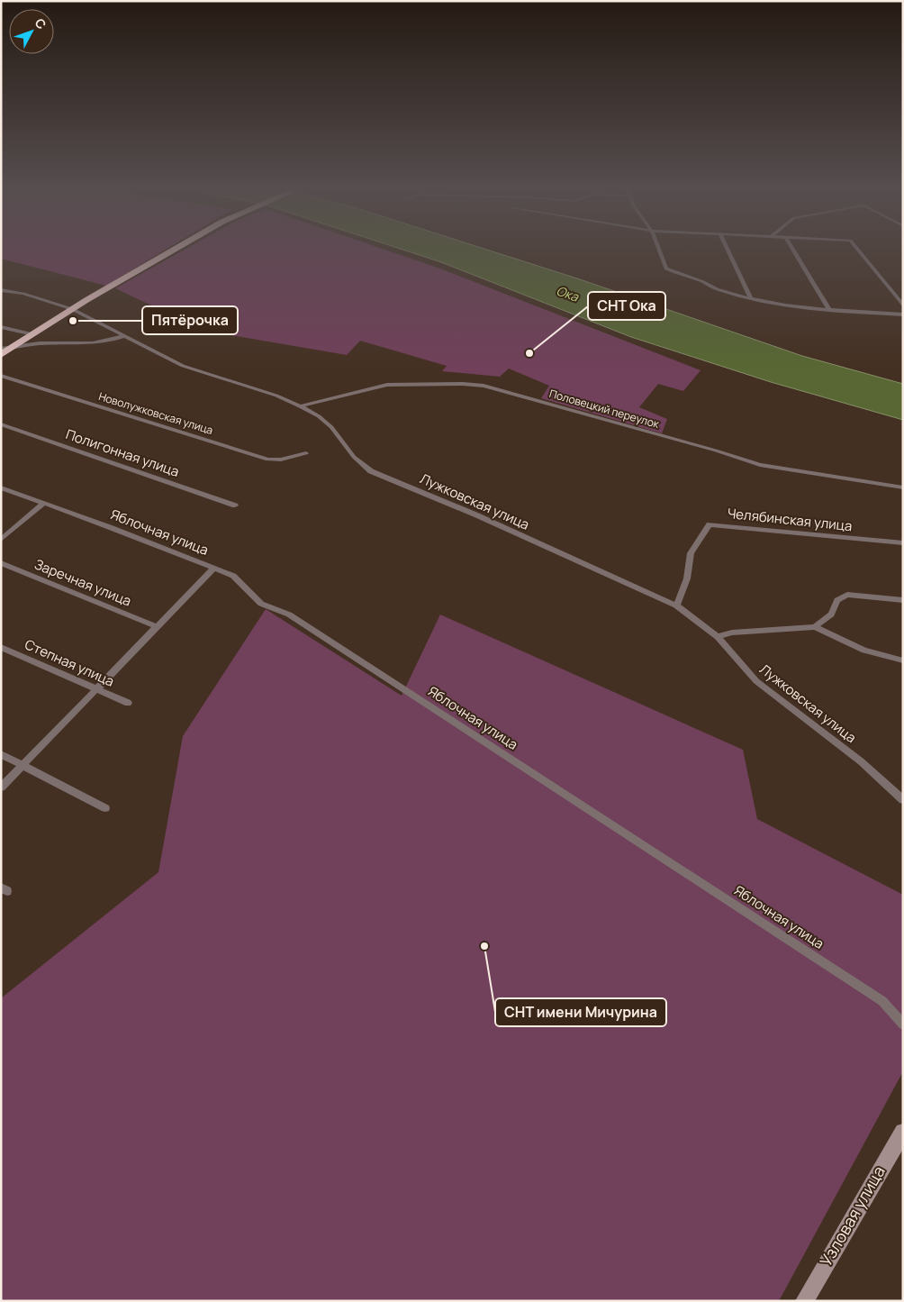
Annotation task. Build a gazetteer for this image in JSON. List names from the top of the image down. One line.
{"streets":{"street":["Половецкий переулок","Новолужковская улица","Полигонная улица","Лужковская улица","Челябинская улица","Яблочная улица","Заречная улица","Степная улица","Узловая улица"]},"crossings":[["Половецкий переулок","Лужковская улица"],["Лужковская улица","Челябинская улица"]],"water":["Ока"],"places":["Пятёрочка","СНТ Ока","СНТ имени Мичурина"],"north":"top right"}
